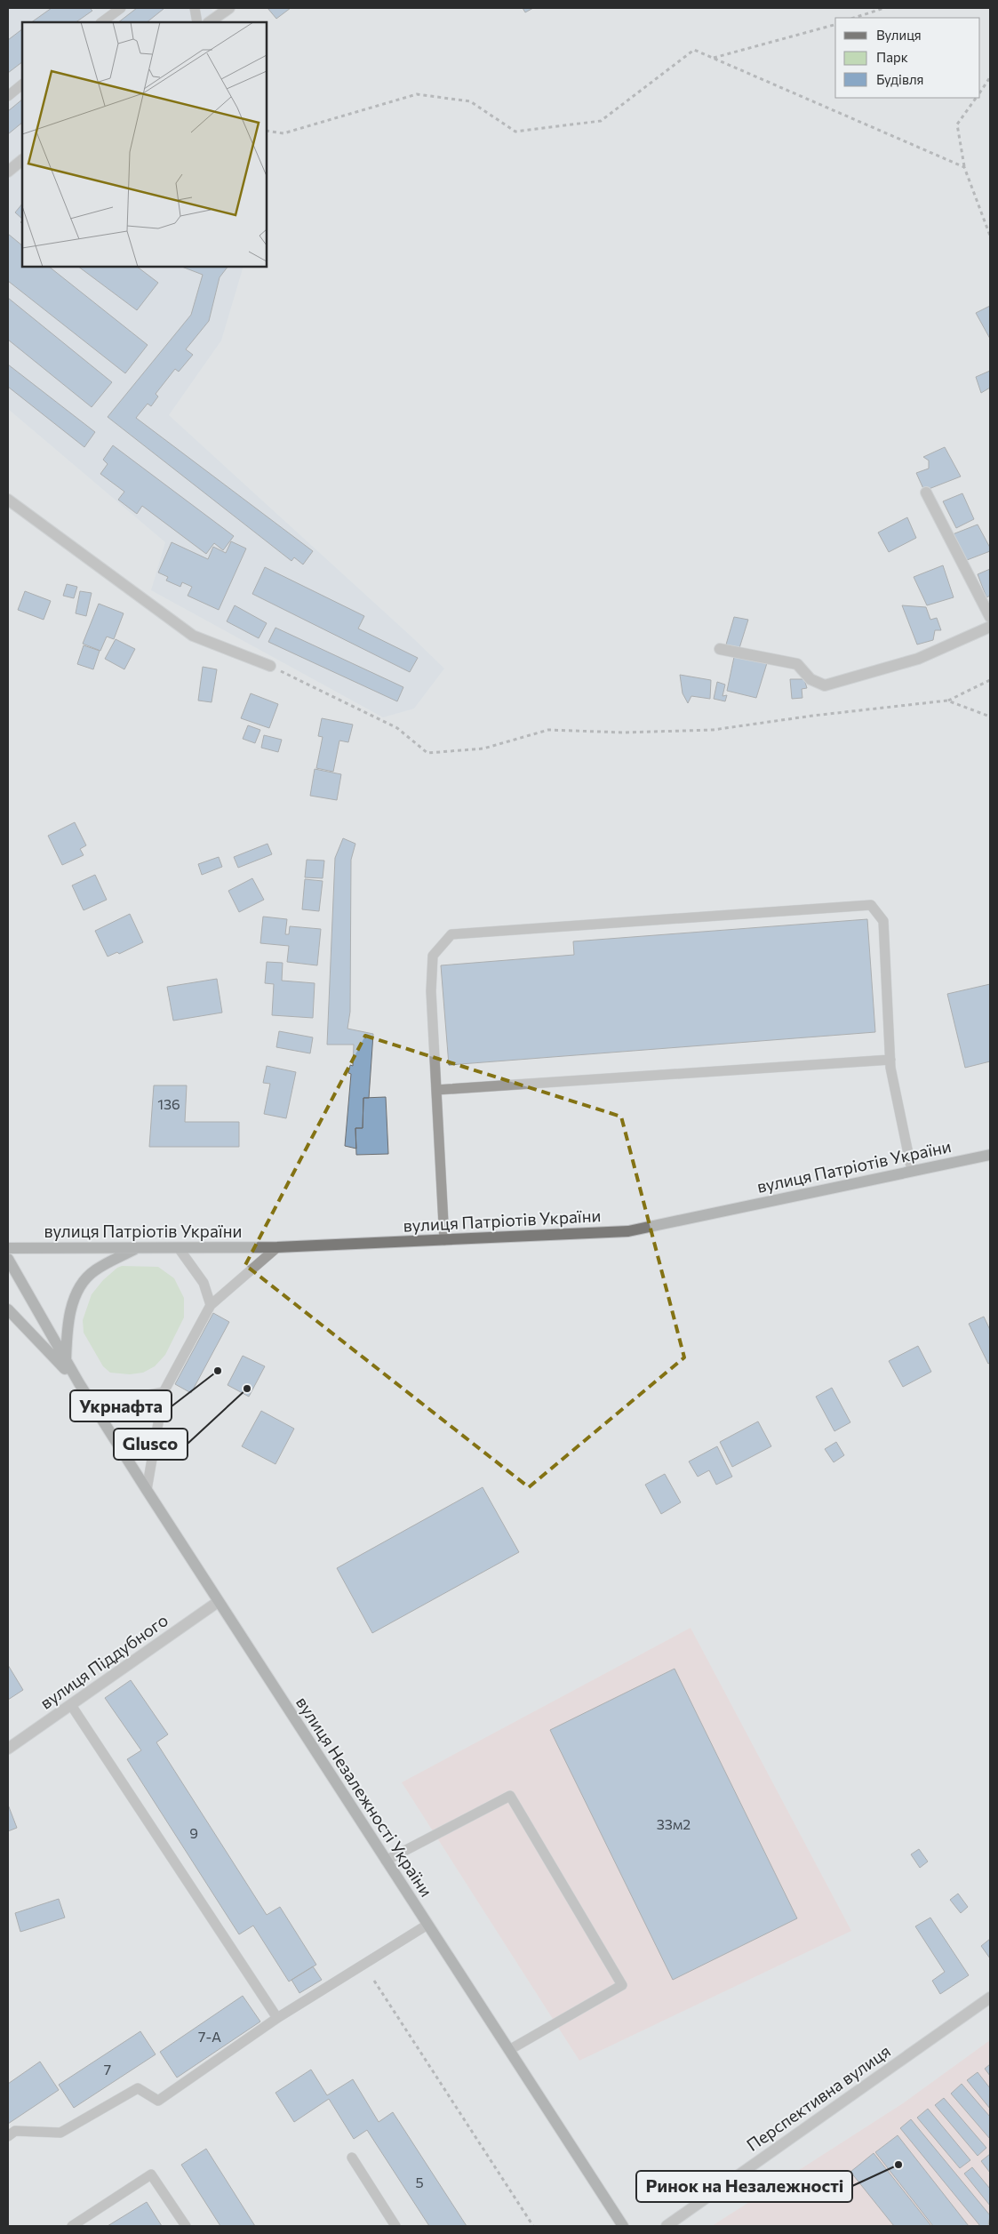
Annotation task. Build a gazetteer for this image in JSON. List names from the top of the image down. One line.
{"streets":{"main road":["вулиця Патріотів України","вулиця Незалежності України"],"street":["вулиця Піддубного","Перспективна вулиця"]},"crossings":[["вулиця Патріотів України","вулиця Незалежності України"],["вулиця Піддубного","вулиця Незалежності України"]],"places":["Укрнафта","Glusco","Ринок на Незалежності"],"house_numbers":["136","33м2","9","7-А","7","5"],"legend":["Вулиця","Парк","Будівля"]}
